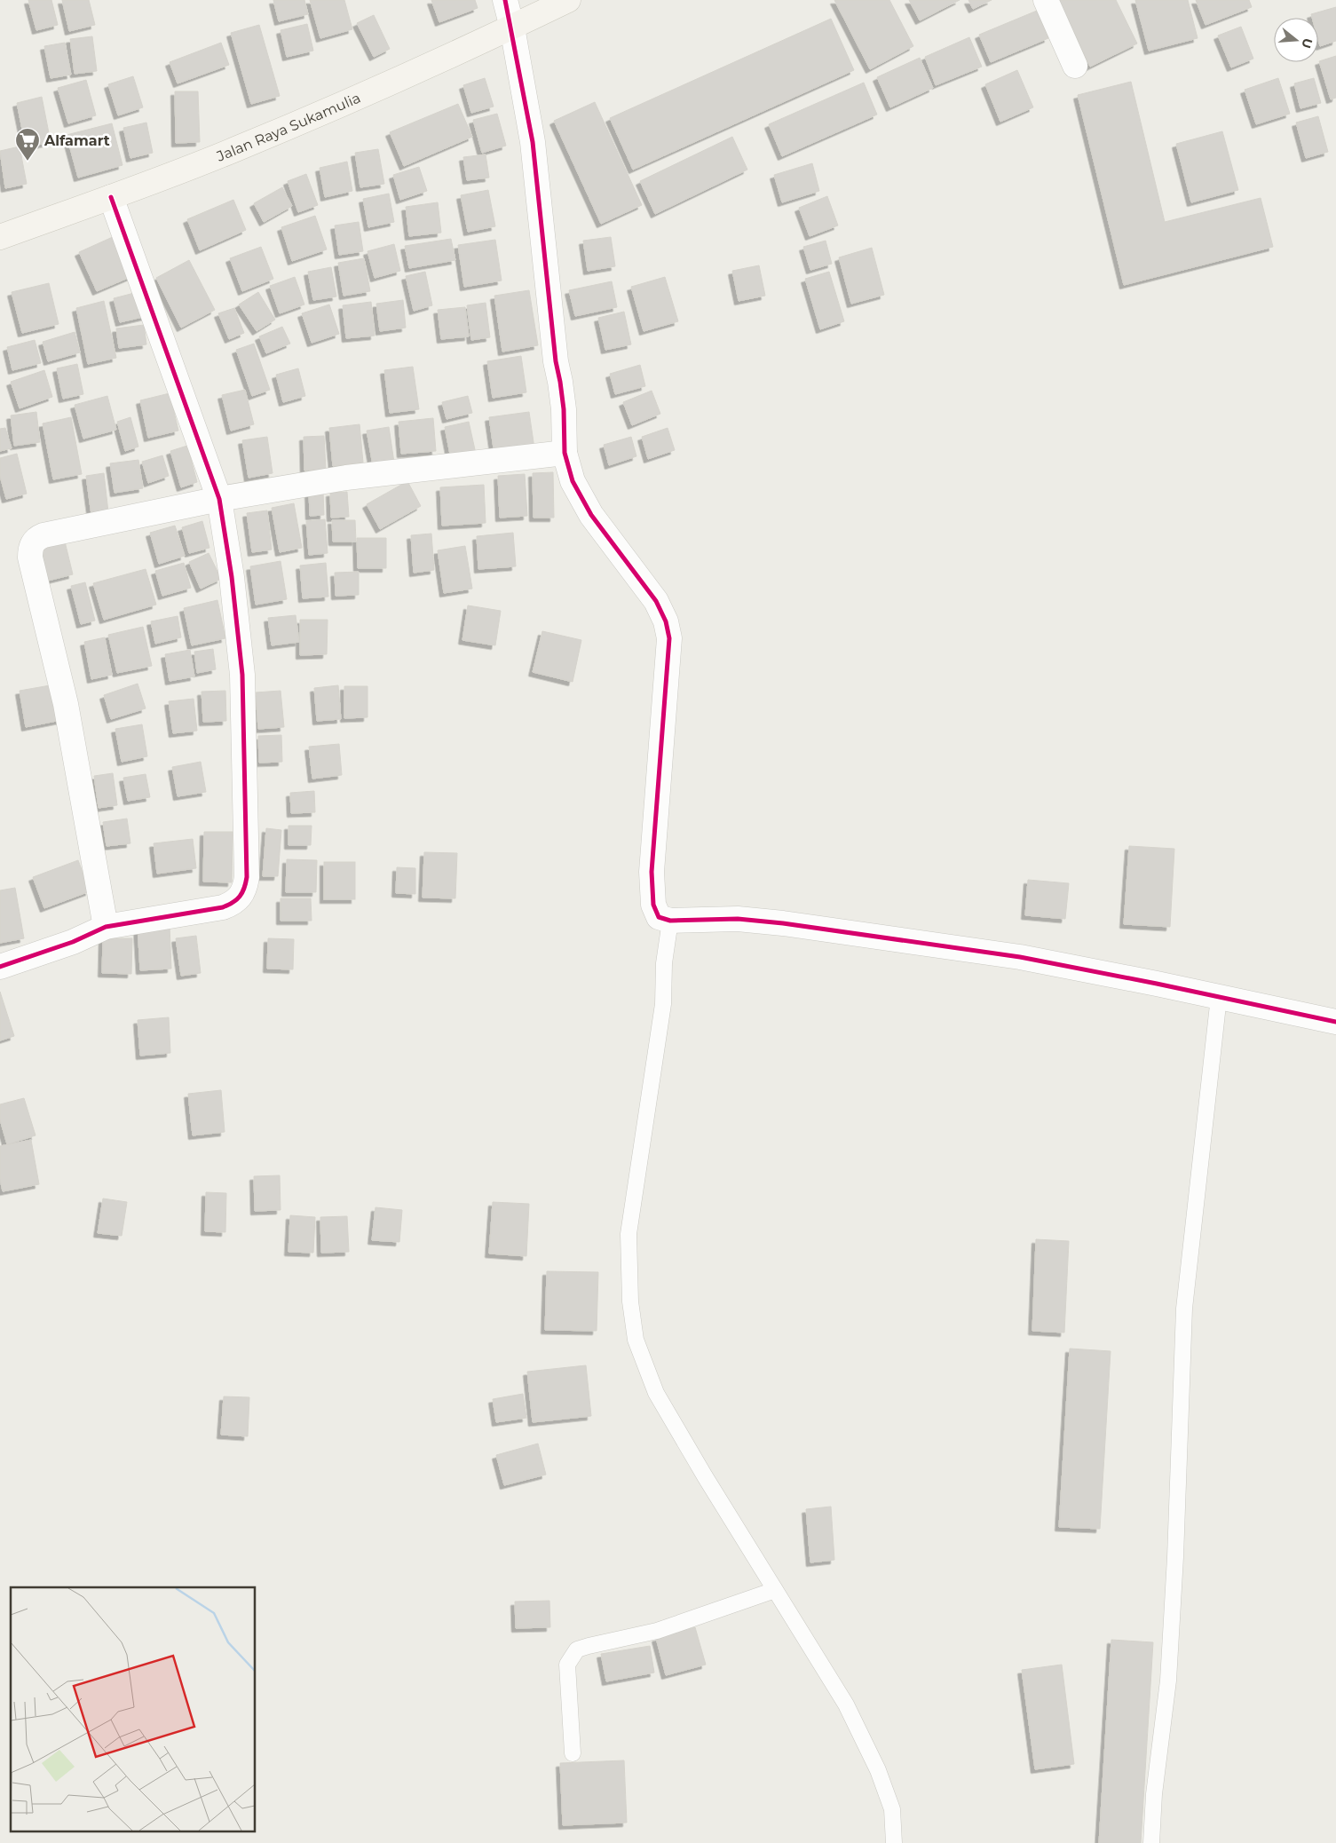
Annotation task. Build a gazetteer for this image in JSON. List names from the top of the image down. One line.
{"streets":{"main road":["Jalan Raya Sukamulia"]},"places":{"supermarket":["Alfamart"]},"north":"right"}
